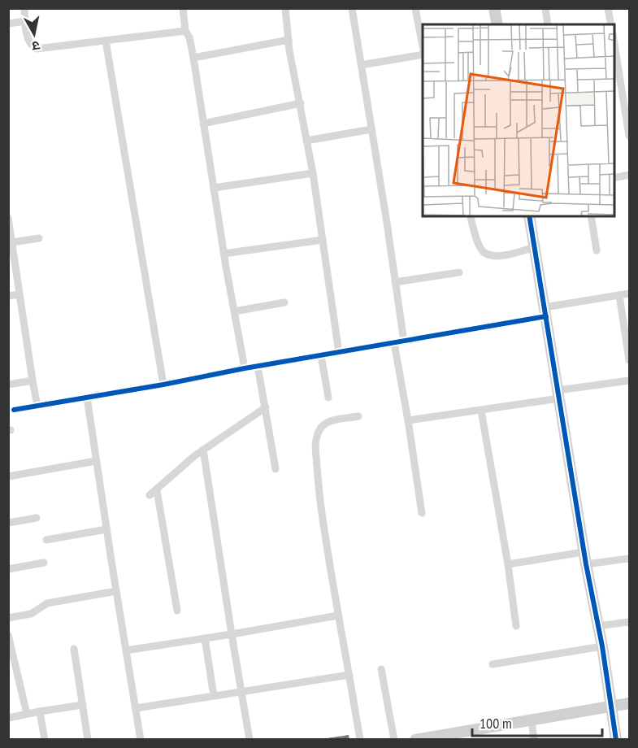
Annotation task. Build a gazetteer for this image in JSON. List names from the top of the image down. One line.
{"scale_bar":"100 m","north":"bottom"}
